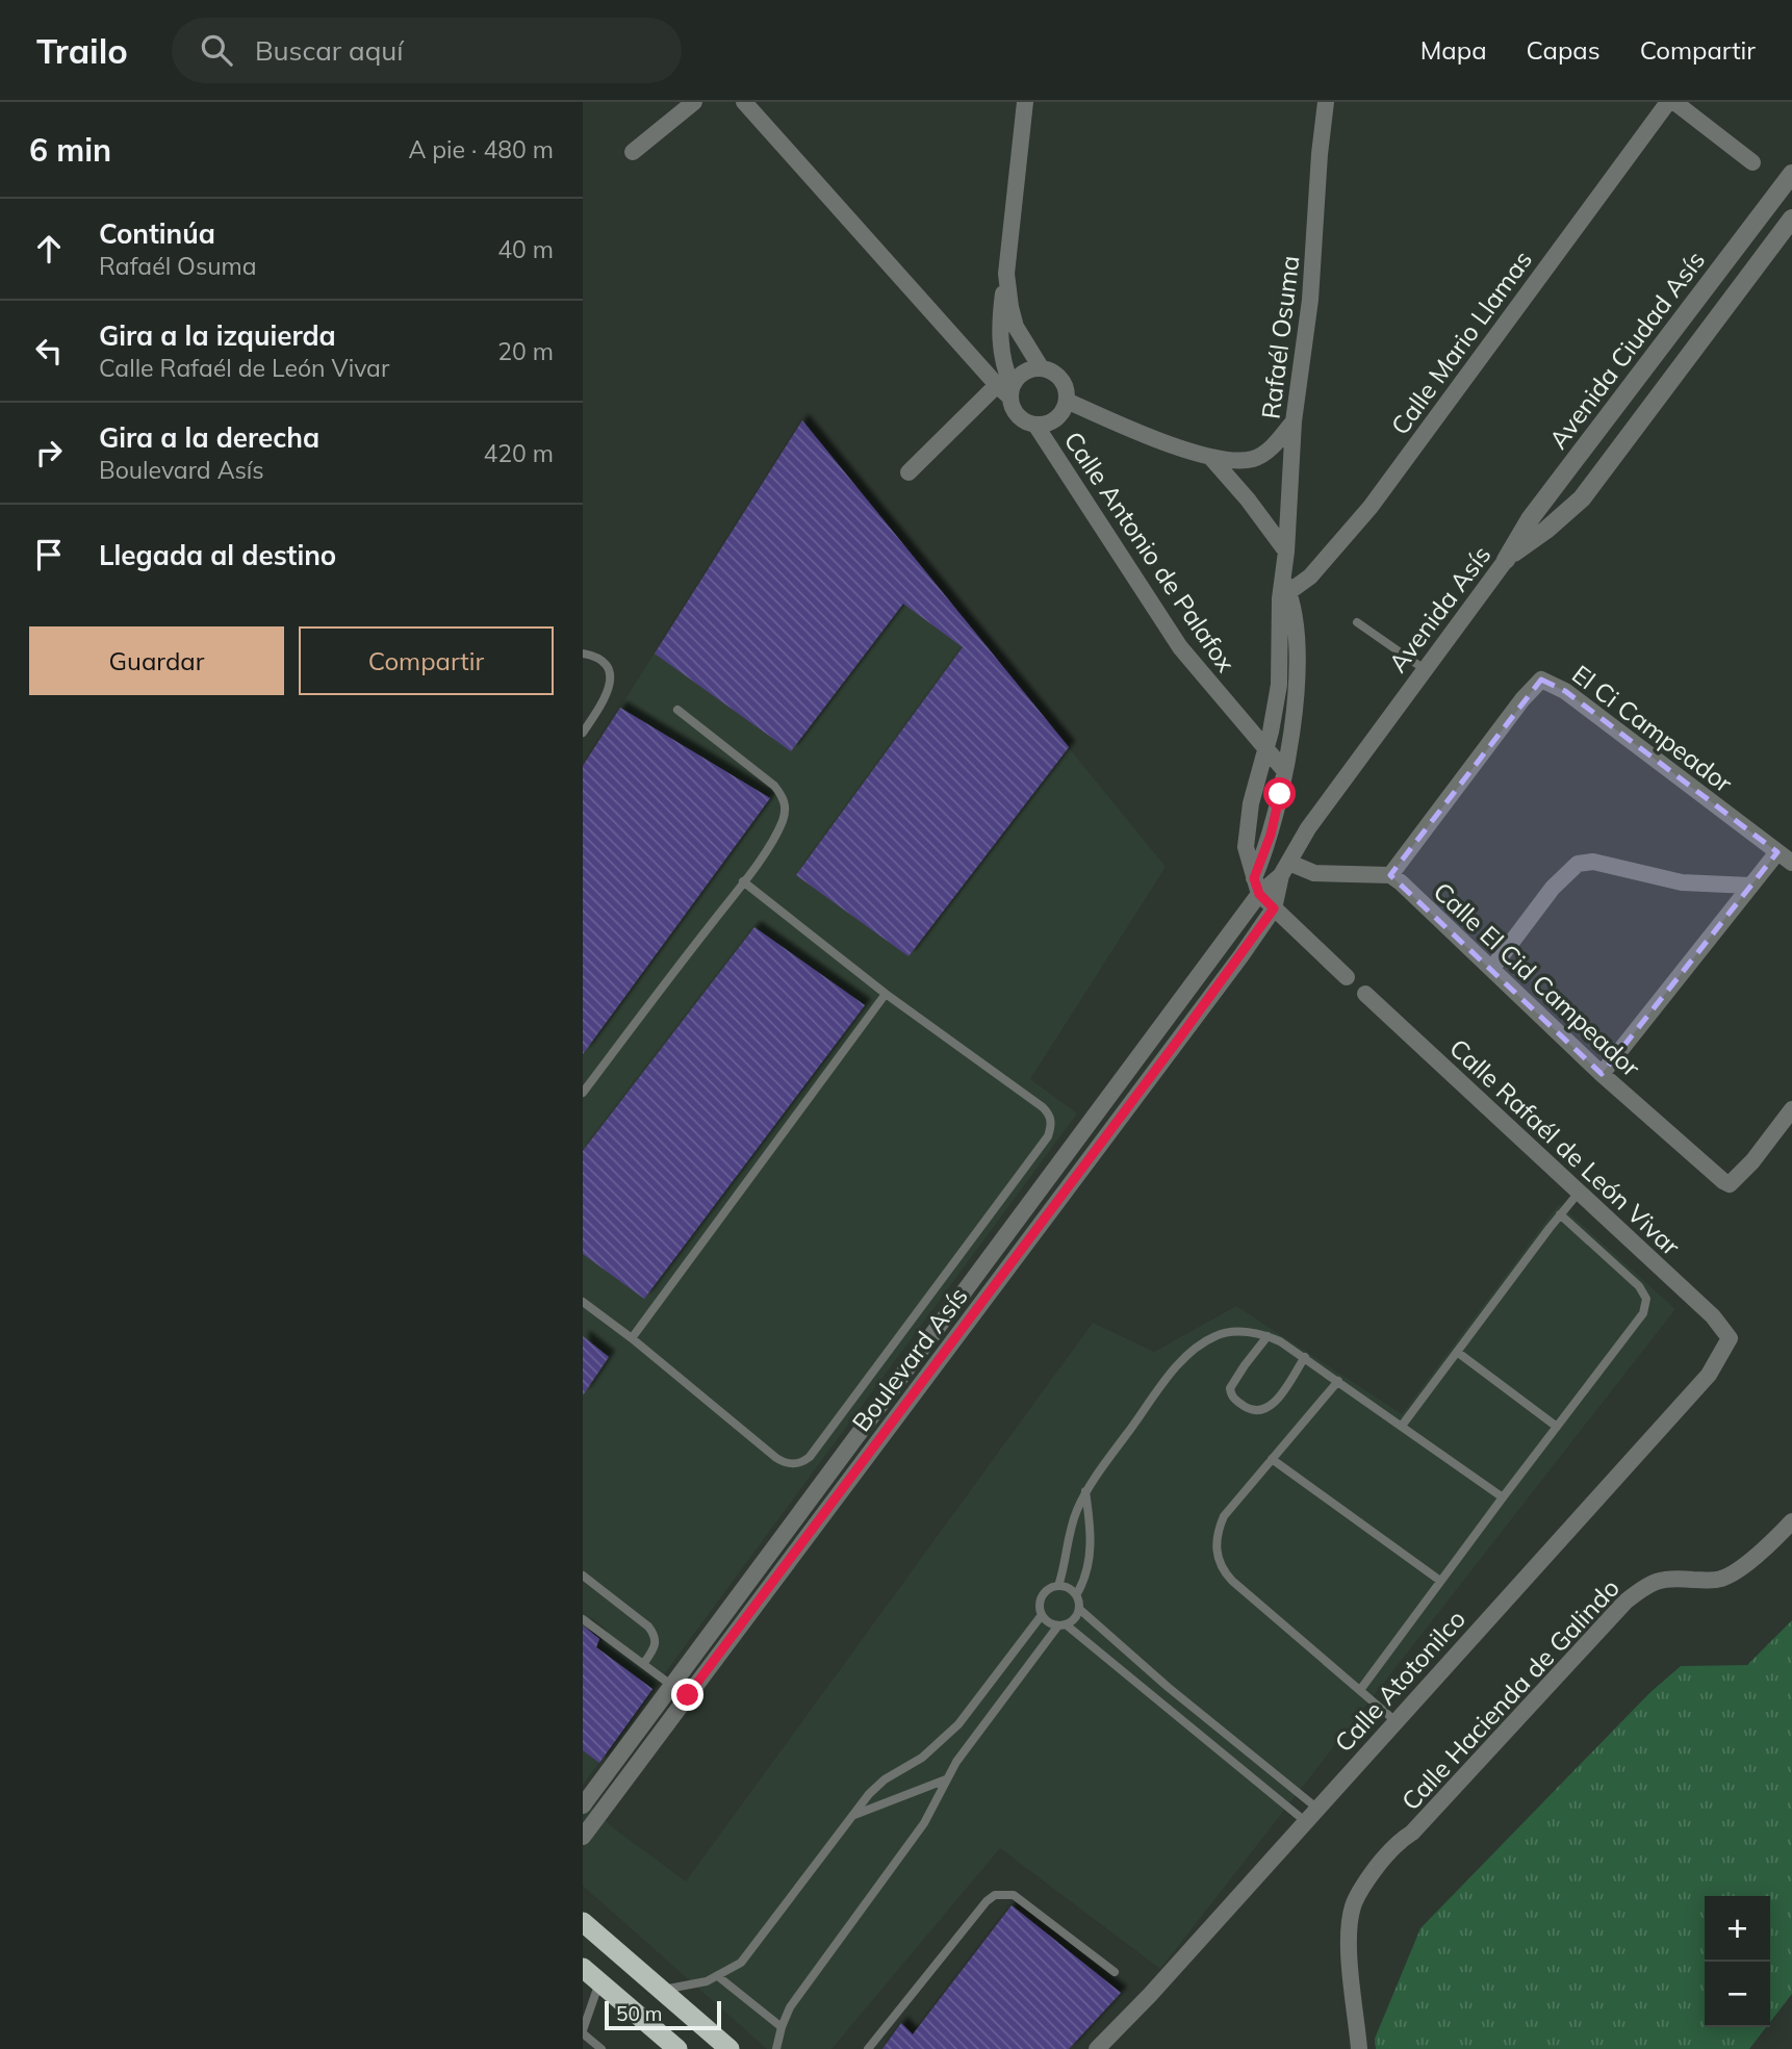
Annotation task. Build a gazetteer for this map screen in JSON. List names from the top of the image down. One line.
{"streets":{"street":["Rafaél Osuma","Calle Mario Llamas","Avenida Ciudad Asís","Calle Antonio de Palafox","Avenida Asís","El Ci Campeador","Calle El Cid Campeador","Calle Rafaél de León Vivar","Boulevard Asís","Calle Atotonilco","Calle Hacienda de Galindo"]},"crossings":[["Rafaél Osuma","Calle Mario Llamas"],["Rafaél Osuma","Calle Antonio de Palafox"],["Rafaél Osuma","Avenida Asís"],["Rafaél Osuma","Boulevard Asís"],["Avenida Ciudad Asís","Avenida Asís"],["Avenida Asís","Boulevard Asís"],["El Ci Campeador","Calle El Cid Campeador"],["Calle Rafaél de León Vivar","Calle Atotonilco"]],"scale_bar":"50 m","page":{"header":"Trailo","search":"Buscar aquí","nav":["Mapa","Capas","Compartir"],"heading":["6 min","A pie · 480 m"],"list":[["Continúa","Rafaél Osuma","40 m"],["Gira a la izquierda","Calle Rafaél de León Vivar","20 m"],["Gira a la derecha","Boulevard Asís","420 m"],"Llegada al destino"],"buttons":["Guardar","Compartir"],"map_buttons":["+","−"],"scale":"50 m"}}
